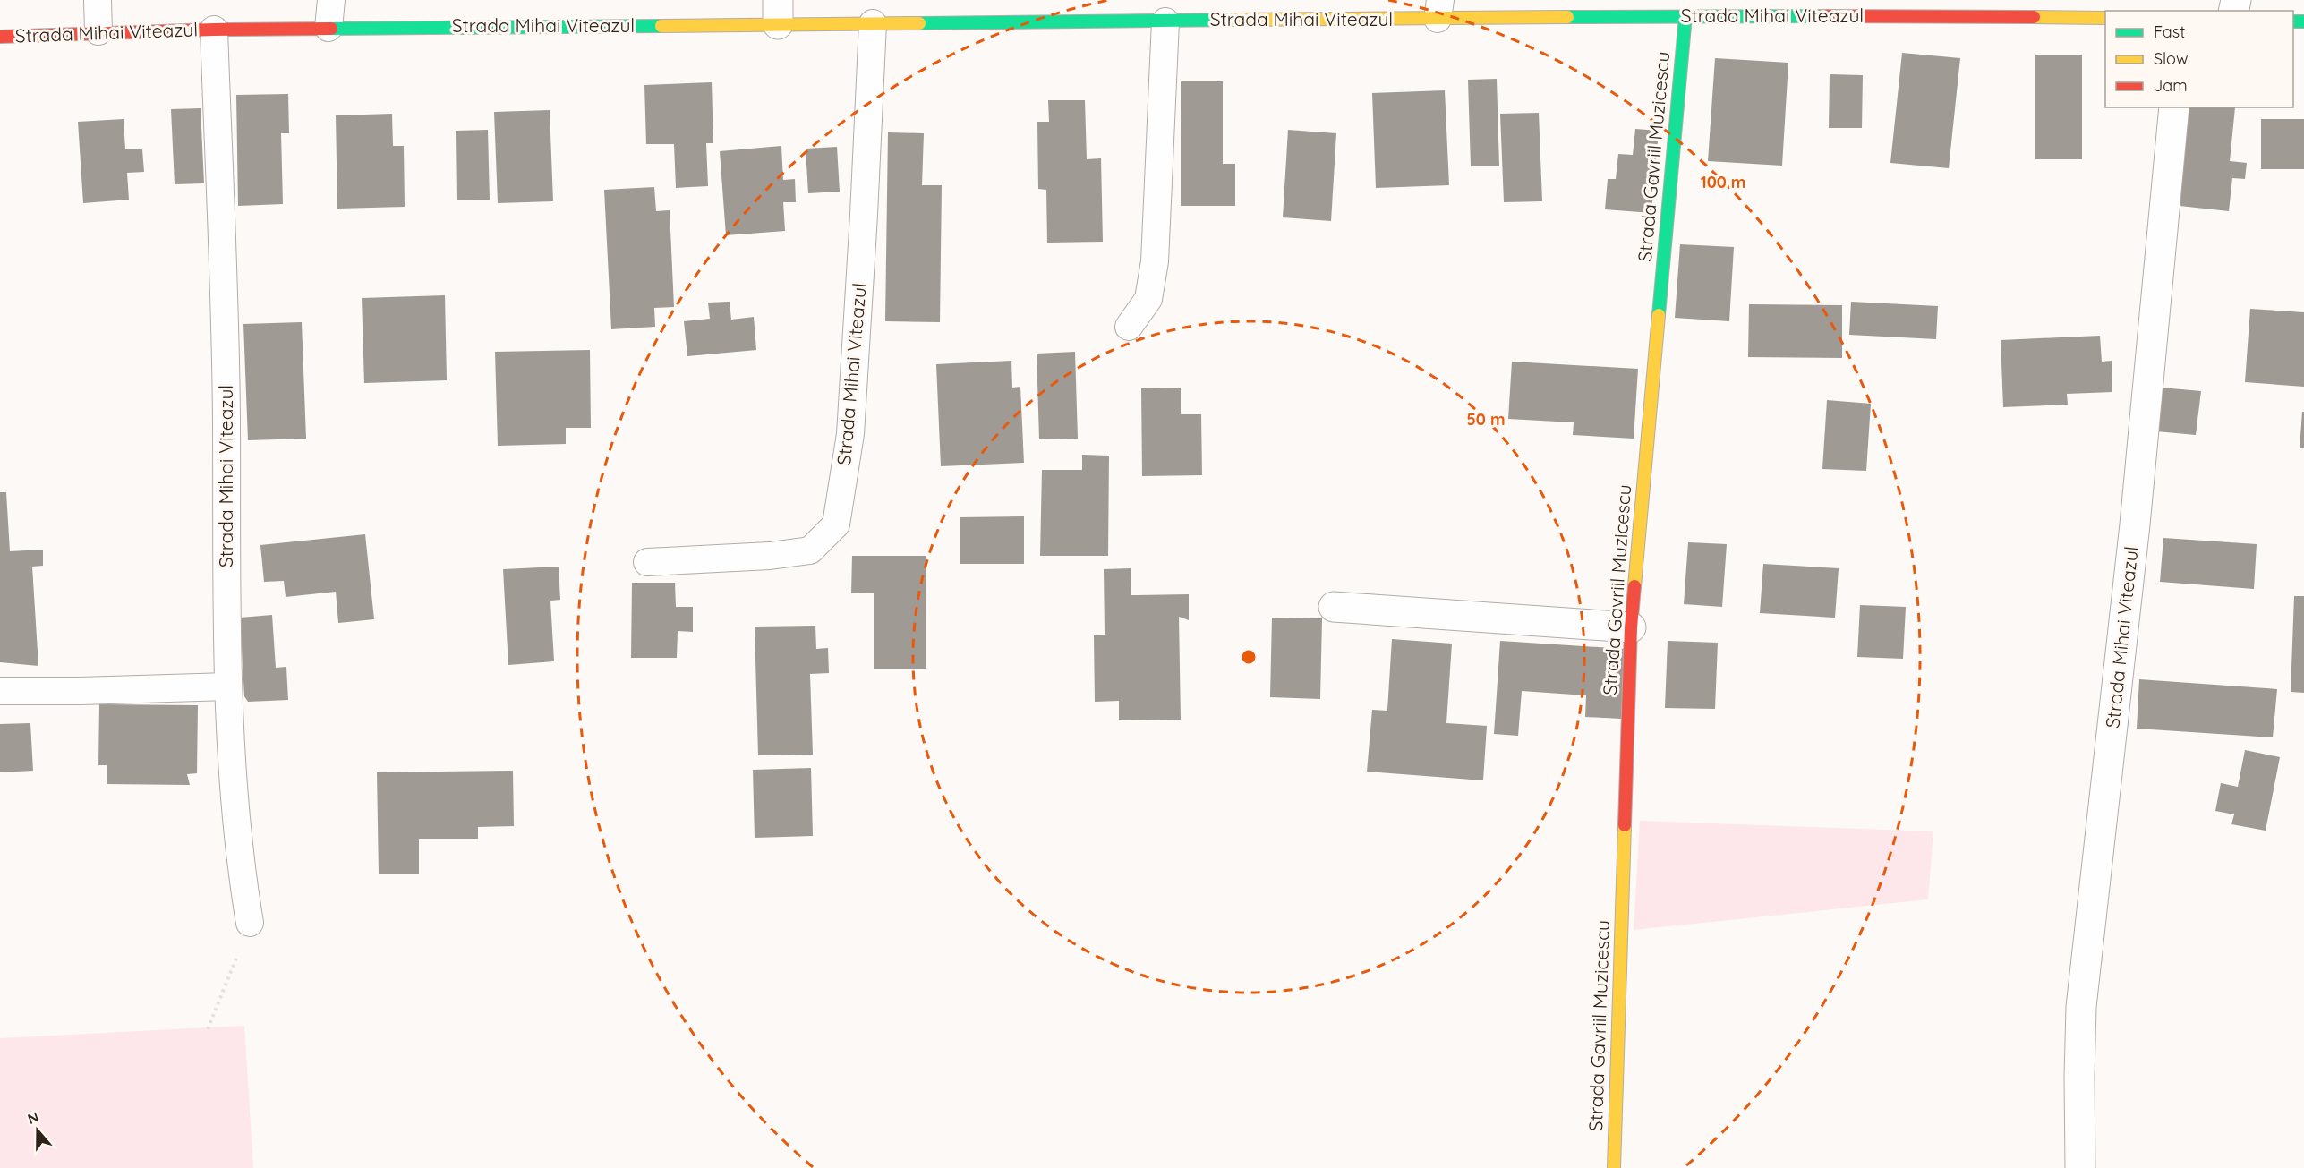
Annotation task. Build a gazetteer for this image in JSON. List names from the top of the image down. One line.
{"streets":{"street":["Strada Mihai Viteazul","Strada Gavriil Muzicescu"]},"crossings":[["Strada Mihai Viteazul","Strada Gavriil Muzicescu"]],"legend":["Fast","Slow","Jam"],"north":"top","rings":["100 m","50 m"]}
